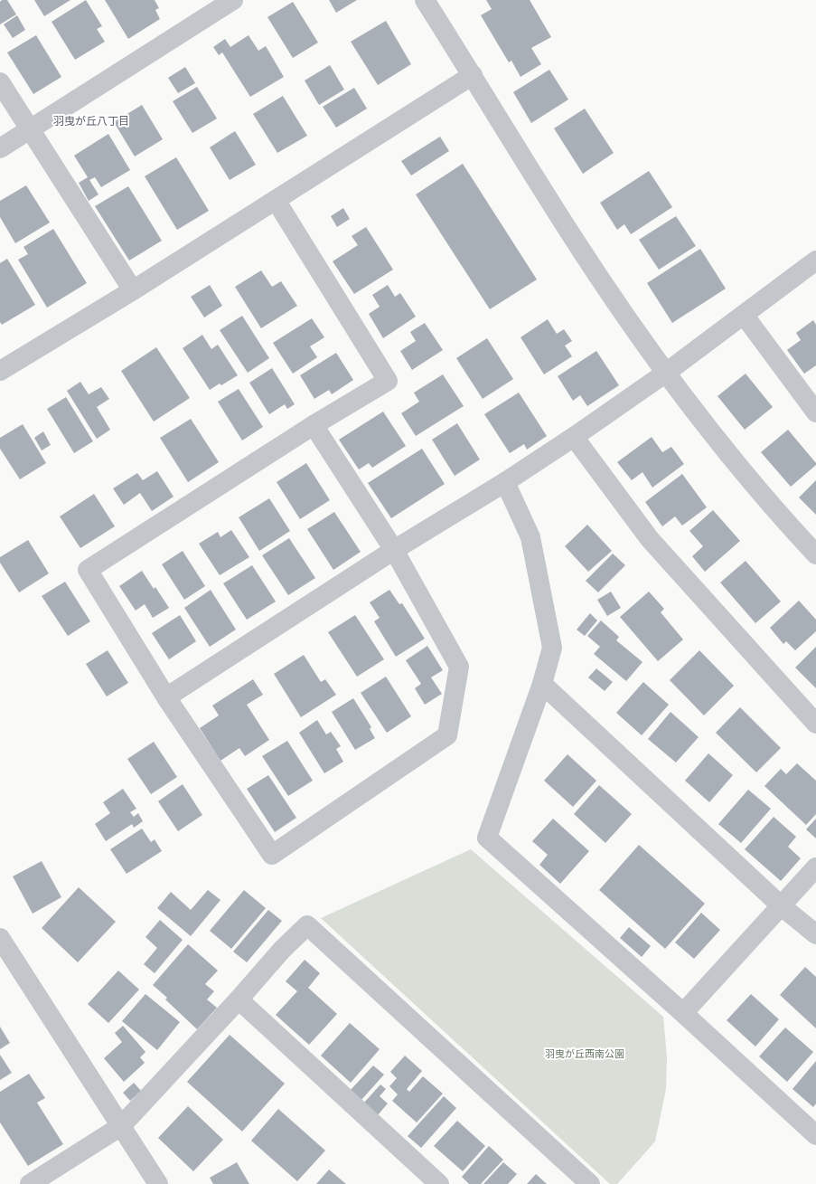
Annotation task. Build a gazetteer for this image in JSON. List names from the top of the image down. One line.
{"districts":["羽曳が丘八丁目"],"parks":["羽曳が丘西南公園"]}
